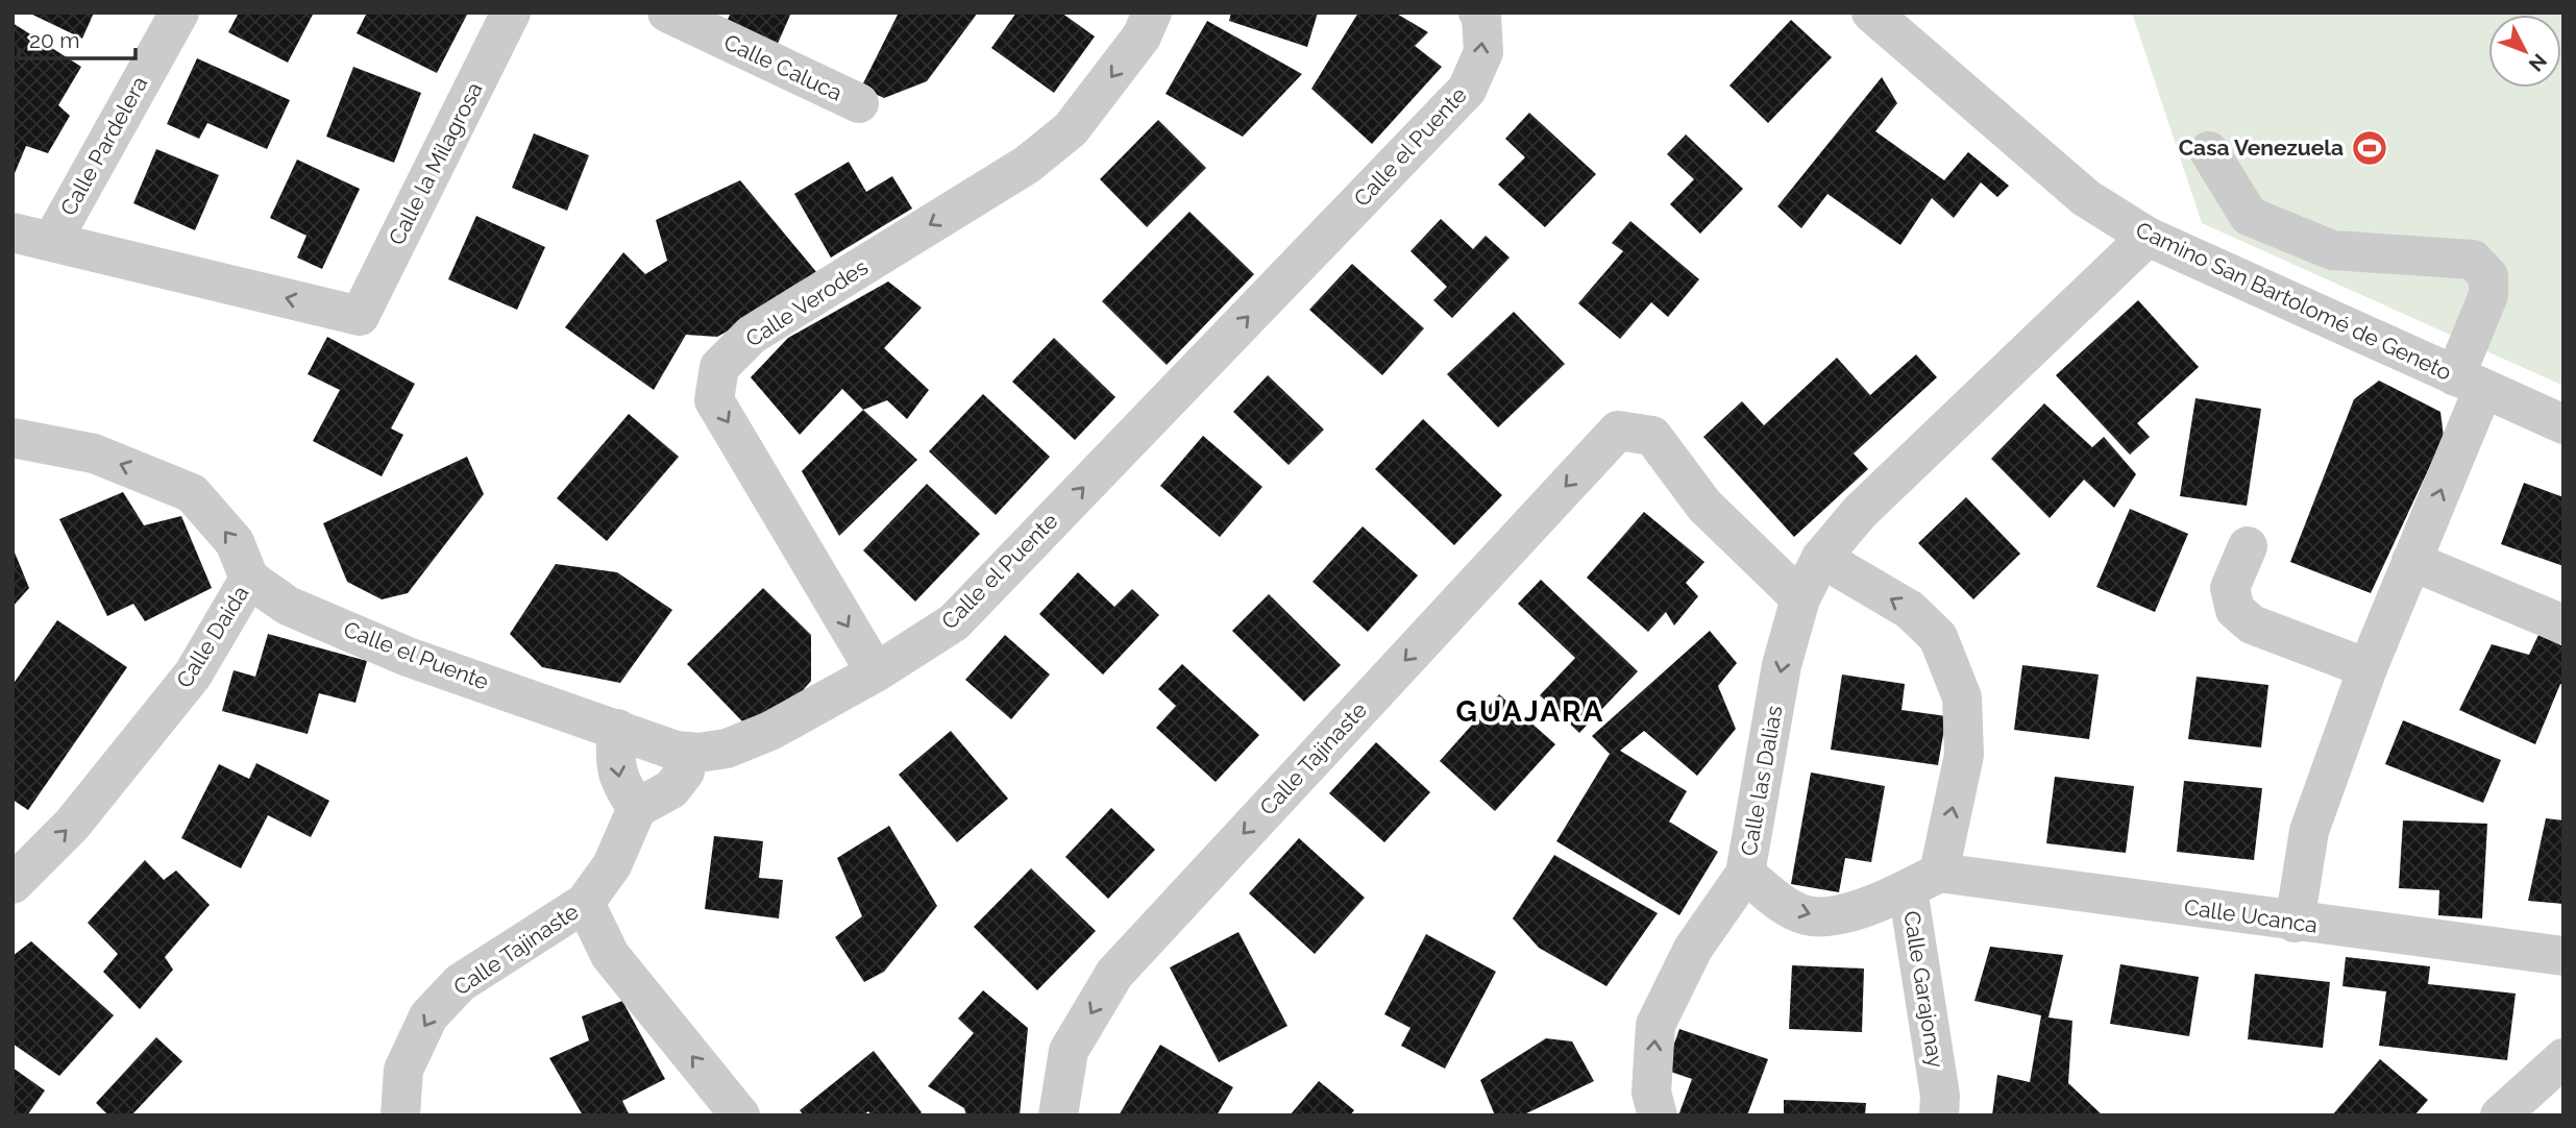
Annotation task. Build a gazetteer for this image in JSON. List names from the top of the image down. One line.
{"streets":{"street":["Calle Caluca","Calle Pardelera","Calle el Puente","Calle la Milagrosa","Camino San Bartolomé de Geneto","Calle Verodes","Calle Daida","Calle Tajinaste","Calle las Dalias","Calle Ucanca","Calle Garajonay"]},"crossings":[["Calle Pardelera","Calle la Milagrosa"],["Calle el Puente","Calle Verodes"],["Calle el Puente","Calle Daida"],["Camino San Bartolomé de Geneto","Calle las Dalias"],["Calle Tajinaste","Calle las Dalias"],["Calle las Dalias","Calle Ucanca"],["Calle las Dalias","Calle Garajonay"],["Calle Ucanca","Calle Garajonay"]],"one_way":["Calle el Puente","Calle Garajonay"],"districts":["GUAJARA"],"places":{"sports":["Casa Venezuela"]},"scale_bar":"20 m","north":"bottom right"}
